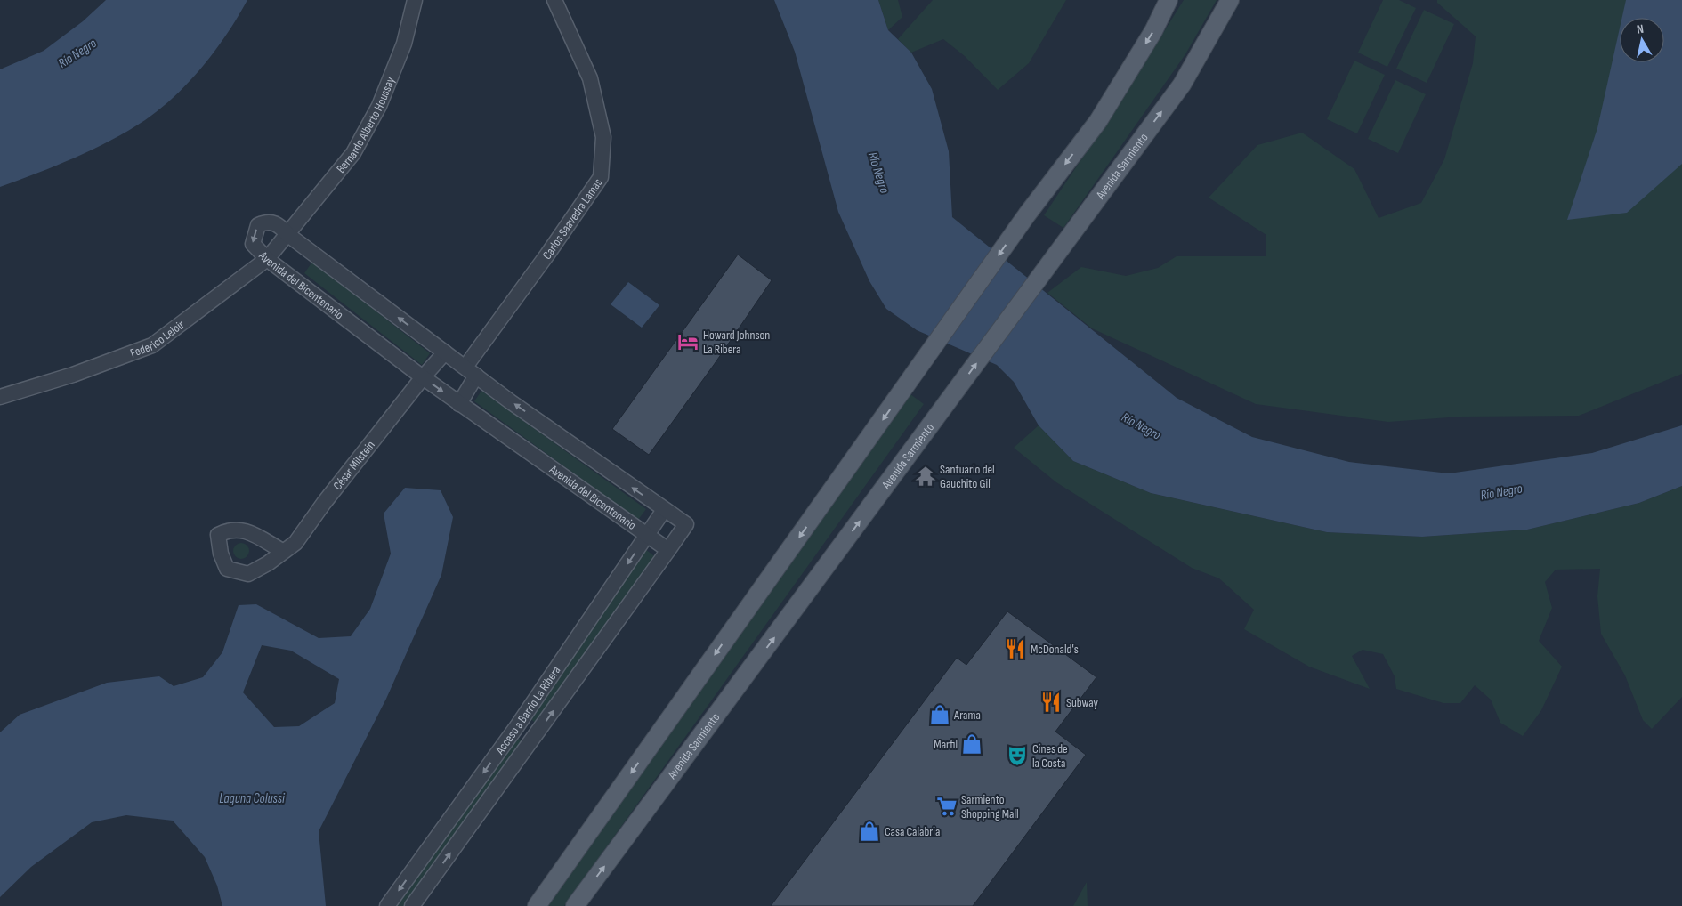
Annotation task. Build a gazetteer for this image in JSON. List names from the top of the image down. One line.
{"streets":{"main road":["Avenida Sarmiento"],"street":["Bernardo Alberto Houssay","Carlos Saavedra Lamas","Avenida del Bicentenario","Federico Leloir","César Milstein","Acceso a Barrio La Ribera"]},"crossings":[["Bernardo Alberto Houssay","Avenida del Bicentenario"],["Bernardo Alberto Houssay","Federico Leloir"],["Carlos Saavedra Lamas","Avenida del Bicentenario"],["Avenida del Bicentenario","Federico Leloir"],["Avenida del Bicentenario","César Milstein"],["Avenida del Bicentenario","Acceso a Barrio La Ribera"]],"water":["Río Negro","Laguna Colussi"],"places":{"hotel":["Howard Johnson La Ribera"],"temple":["Santuario del Gauchito Gil"],"restaurant":["McDonald's","Subway"],"shop":["Arama","Marfil","Casa Calabria"],"theatre":["Cines de la Costa"],"supermarket":["Sarmiento Shopping Mall"]},"north":"top"}
